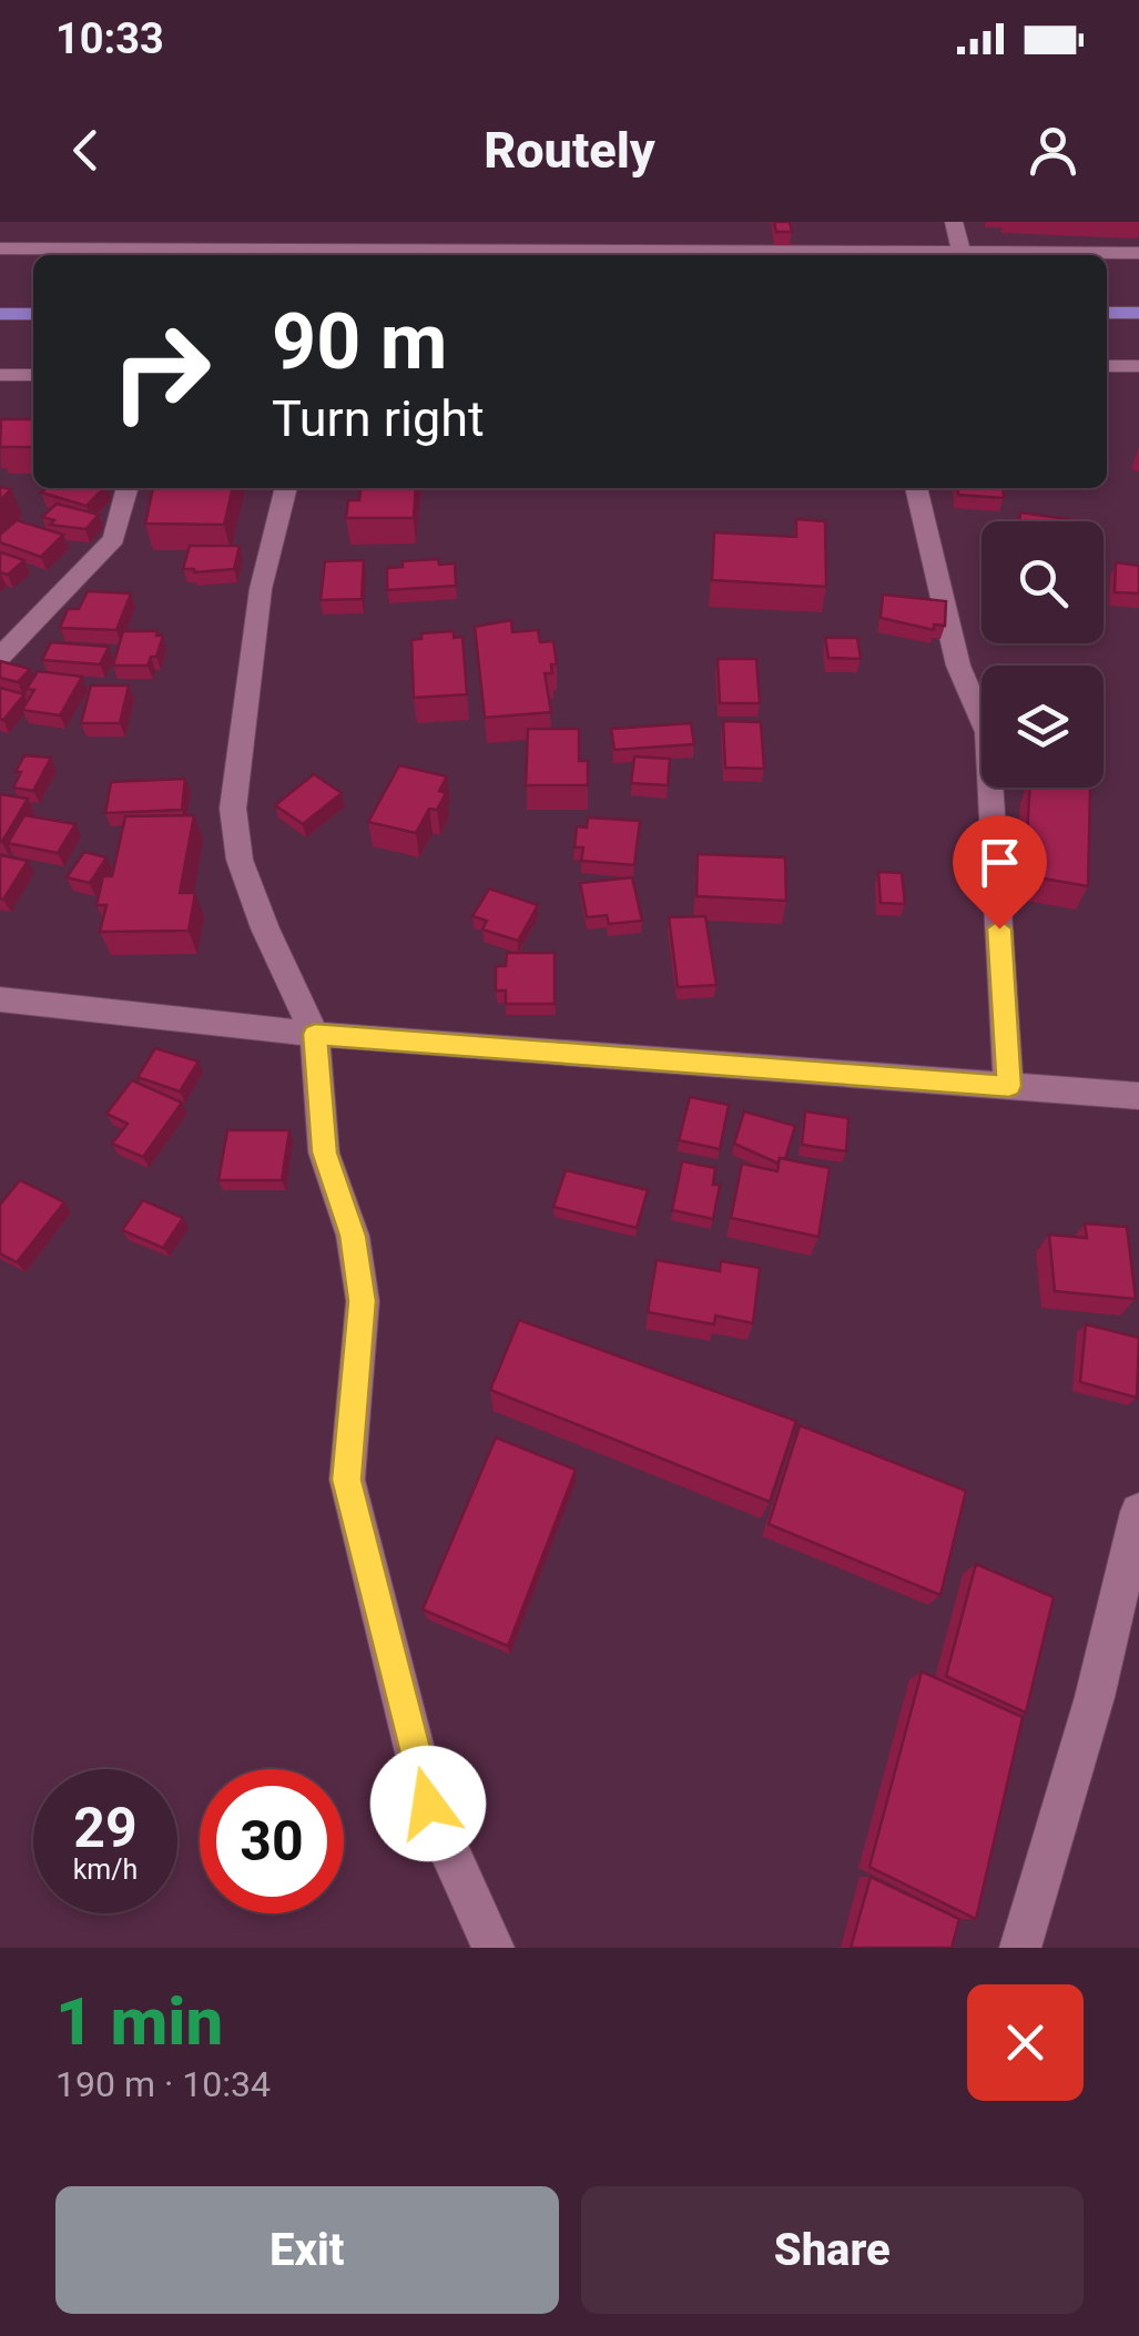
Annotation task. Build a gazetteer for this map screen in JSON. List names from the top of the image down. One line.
{"page":{"status":"10:33","header":"Routely","turn":["90 m","Turn right"],"speed":"29 km/h","limit":"30","heading":["1 min","190 m · 10:34"],"buttons":["Exit","Share"]}}
